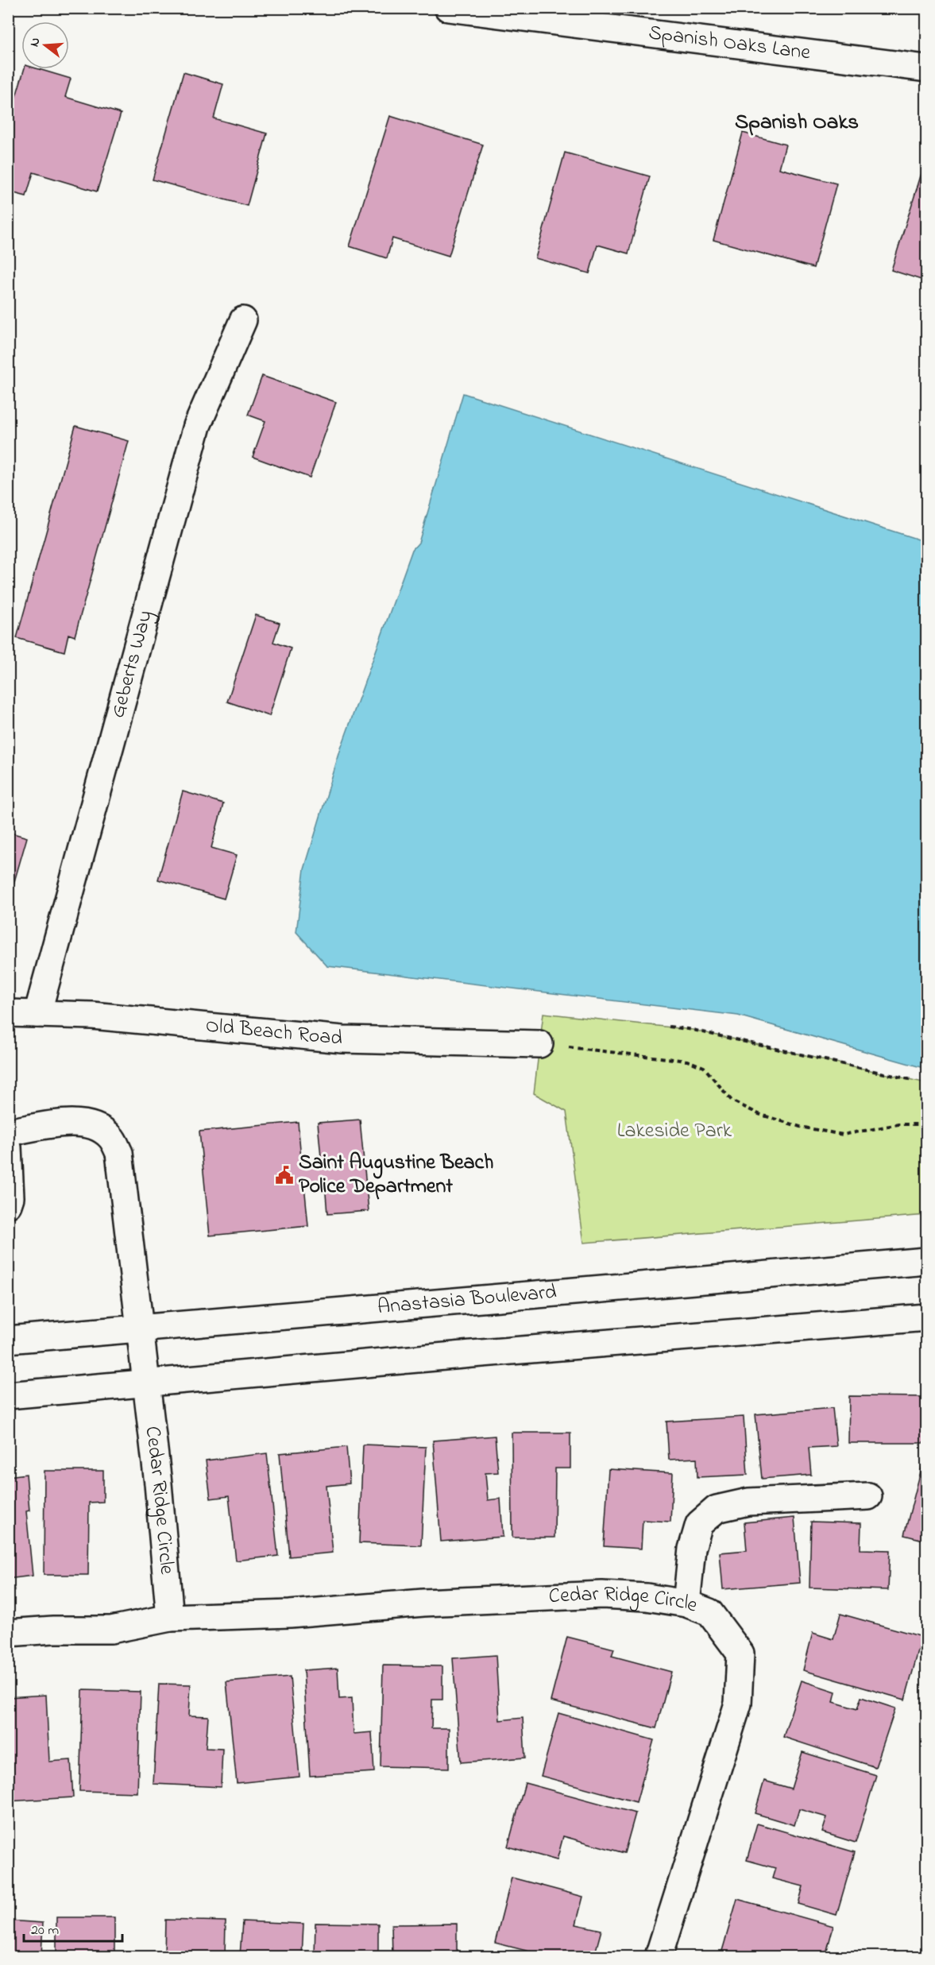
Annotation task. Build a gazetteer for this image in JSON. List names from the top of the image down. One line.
{"streets":{"street":["Spanish Oaks Lane","Geberts Way","Old Beach Road","Anastasia Boulevard","Cedar Ridge Circle"]},"crossings":[["Geberts Way","Old Beach Road"],["Anastasia Boulevard","Cedar Ridge Circle"]],"districts":["Spanish Oaks"],"parks":["Lakeside Park"],"places":{"public building":["Saint Augustine Beach Police Department"]},"scale_bar":"20 m","north":"left"}
